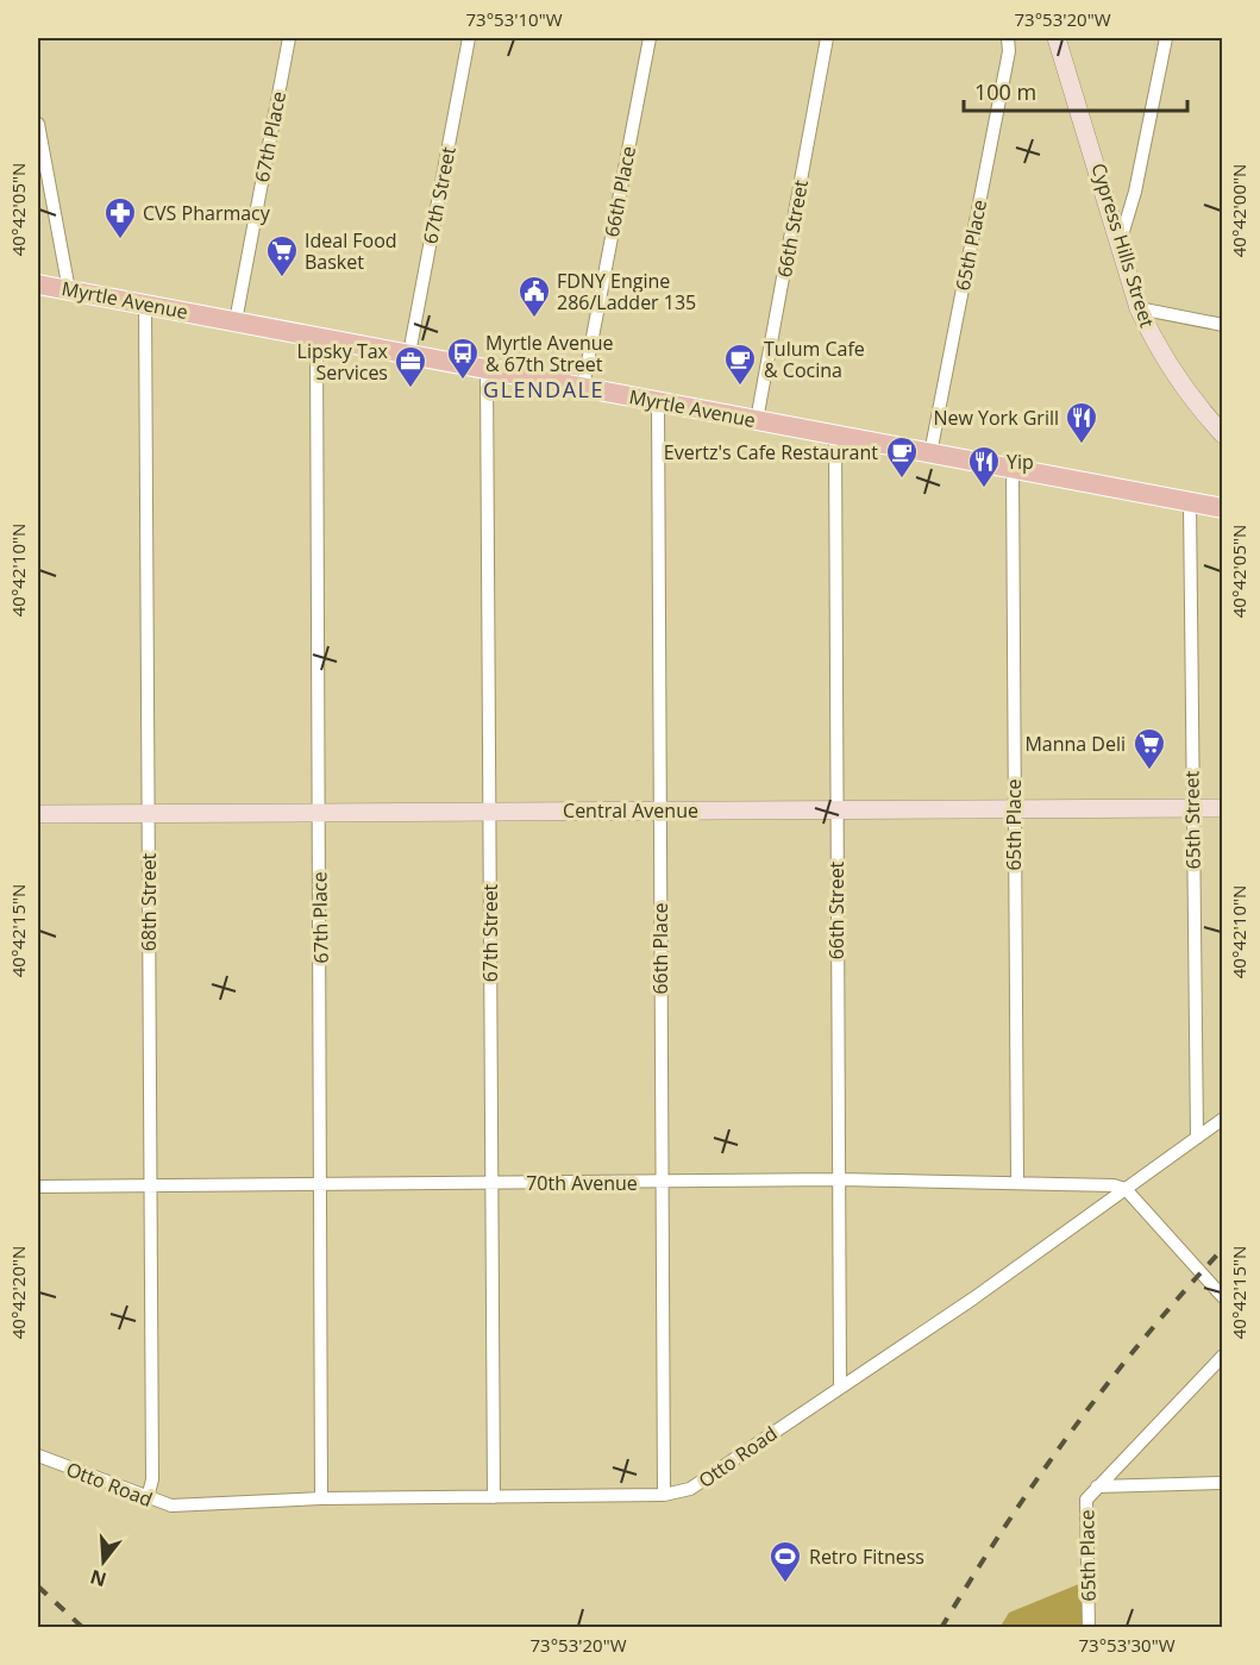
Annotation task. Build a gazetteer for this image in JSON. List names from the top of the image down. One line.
{"streets":{"main road":["Cypress Hills Street","Myrtle Avenue","Central Avenue"],"street":["67th Place","66th Place","67th Street","66th Street","65th Place","65th Street","68th Street","70th Avenue","Otto Road"]},"crossings":[["67th Place","Myrtle Avenue"],["67th Place","Central Avenue"],["67th Place","70th Avenue"],["67th Place","Otto Road"],["66th Place","Myrtle Avenue"],["66th Place","Central Avenue"],["66th Place","70th Avenue"],["66th Place","Otto Road"],["67th Street","Myrtle Avenue"],["67th Street","Central Avenue"],["67th Street","70th Avenue"],["67th Street","Otto Road"],["66th Street","Myrtle Avenue"],["66th Street","Central Avenue"],["66th Street","70th Avenue"],["66th Street","Otto Road"],["65th Place","Myrtle Avenue"],["65th Place","Central Avenue"],["65th Place","70th Avenue"],["Myrtle Avenue","65th Street"],["Myrtle Avenue","68th Street"],["Central Avenue","65th Street"],["Central Avenue","68th Street"],["65th Street","Otto Road"],["68th Street","70th Avenue"],["68th Street","Otto Road"],["70th Avenue","Otto Road"]],"districts":["GLENDALE"],"places":{"pharmacy":["CVS Pharmacy"],"supermarket":["Ideal Food Basket","Manna Deli"],"public building":["FDNY Engine 286/Ladder 135"],"bus stop":["Myrtle Avenue & 67th Street"],"cafe":["Tulum Cafe & Cocina","Evertz's Cafe Restaurant"],"office":["Lipsky Tax Services"],"restaurant":["New York Grill","Yip"],"sports":["Retro Fitness"]},"scale_bar":"100 m","north":"bottom","coordinates":["73°53'10\"W","73°53'20\"W","40°42'05\"N","40°42'00\"N","40°42'10\"N","40°42'15\"N","40°42'20\"N","73°53'30\"W"]}
